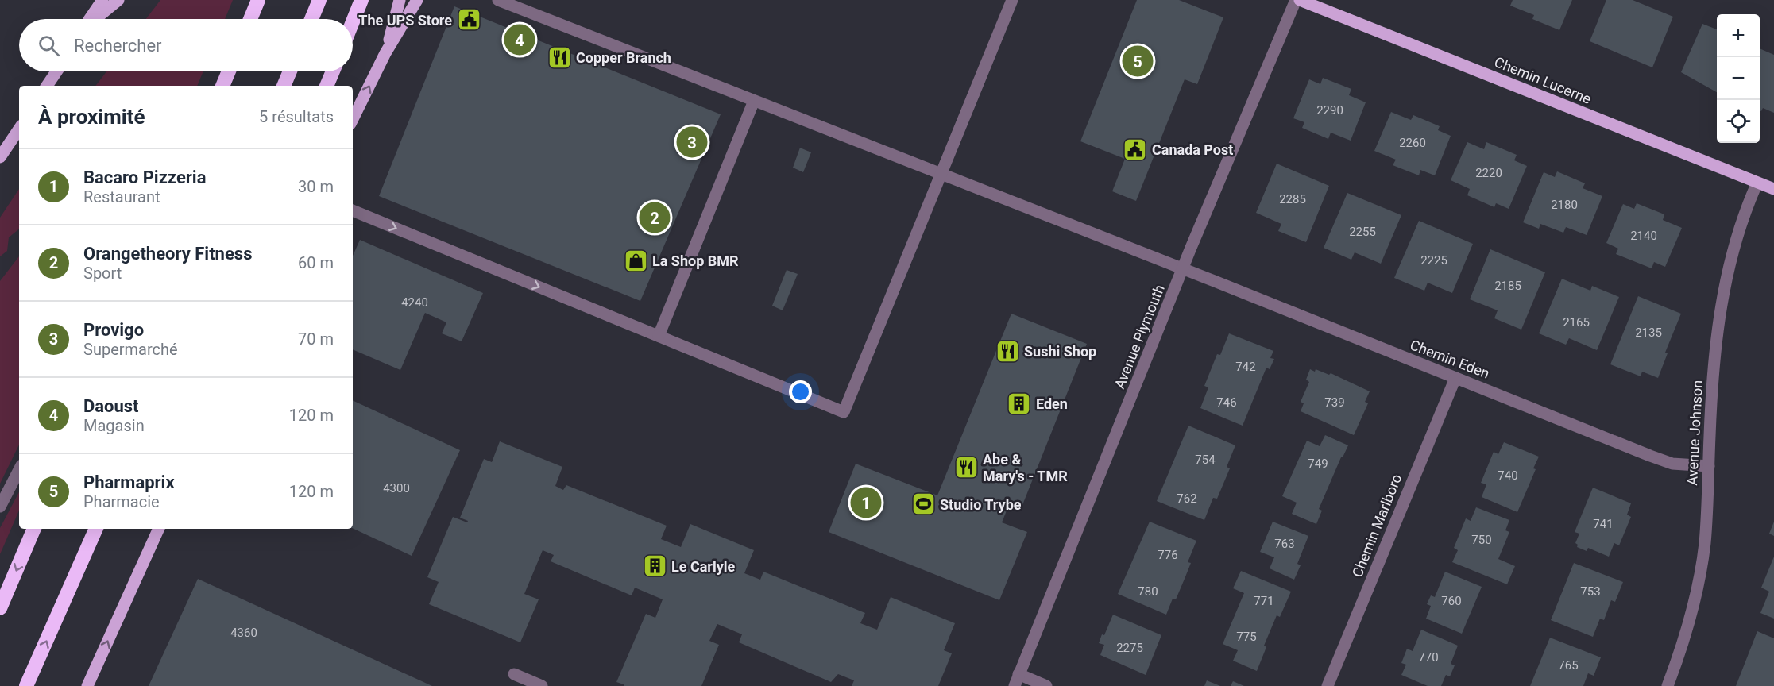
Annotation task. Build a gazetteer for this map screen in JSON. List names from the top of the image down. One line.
{"streets":{"main road":["Chemin Lucerne"],"street":["Avenue Plymouth","Chemin Eden","Avenue Johnson","Chemin Marlboro"]},"crossings":[["Chemin Lucerne","Avenue Plymouth"],["Chemin Lucerne","Avenue Johnson"],["Avenue Plymouth","Chemin Eden"],["Chemin Eden","Avenue Johnson"],["Chemin Eden","Chemin Marlboro"]],"places":{"public building":["The UPS Store","Canada Post"],"restaurant":["Copper Branch","Sushi Shop","Abe & Mary's - TMR"],"shop":["La Shop BMR"],"building":["Eden","Le Carlyle"],"sports":["Studio Trybe"]},"house_numbers":["2290","2260","2220","2285","2180","2255","2140","2225","2185","4240","2165","2135","742","746","739","754","749","740","4300","762","741","750","763","776","780","753","771","760","4360","775","2275","770","765"],"page":{"map_buttons":["+","−"],"search":"Rechercher","pins":["4","5","3","2","1"],"heading":["À proximité","5 résultats"],"list":[{"mark":"1","name":"Bacaro Pizzeria","note":"Restaurant","value":"30 m"},{"mark":"2","name":"Orangetheory Fitness","note":"Sport","value":"60 m"},{"mark":"3","name":"Provigo","note":"Supermarché","value":"70 m"},{"mark":"4","name":"Daoust","note":"Magasin","value":"120 m"},{"mark":"5","name":"Pharmaprix","note":"Pharmacie","value":"120 m"}]}}
